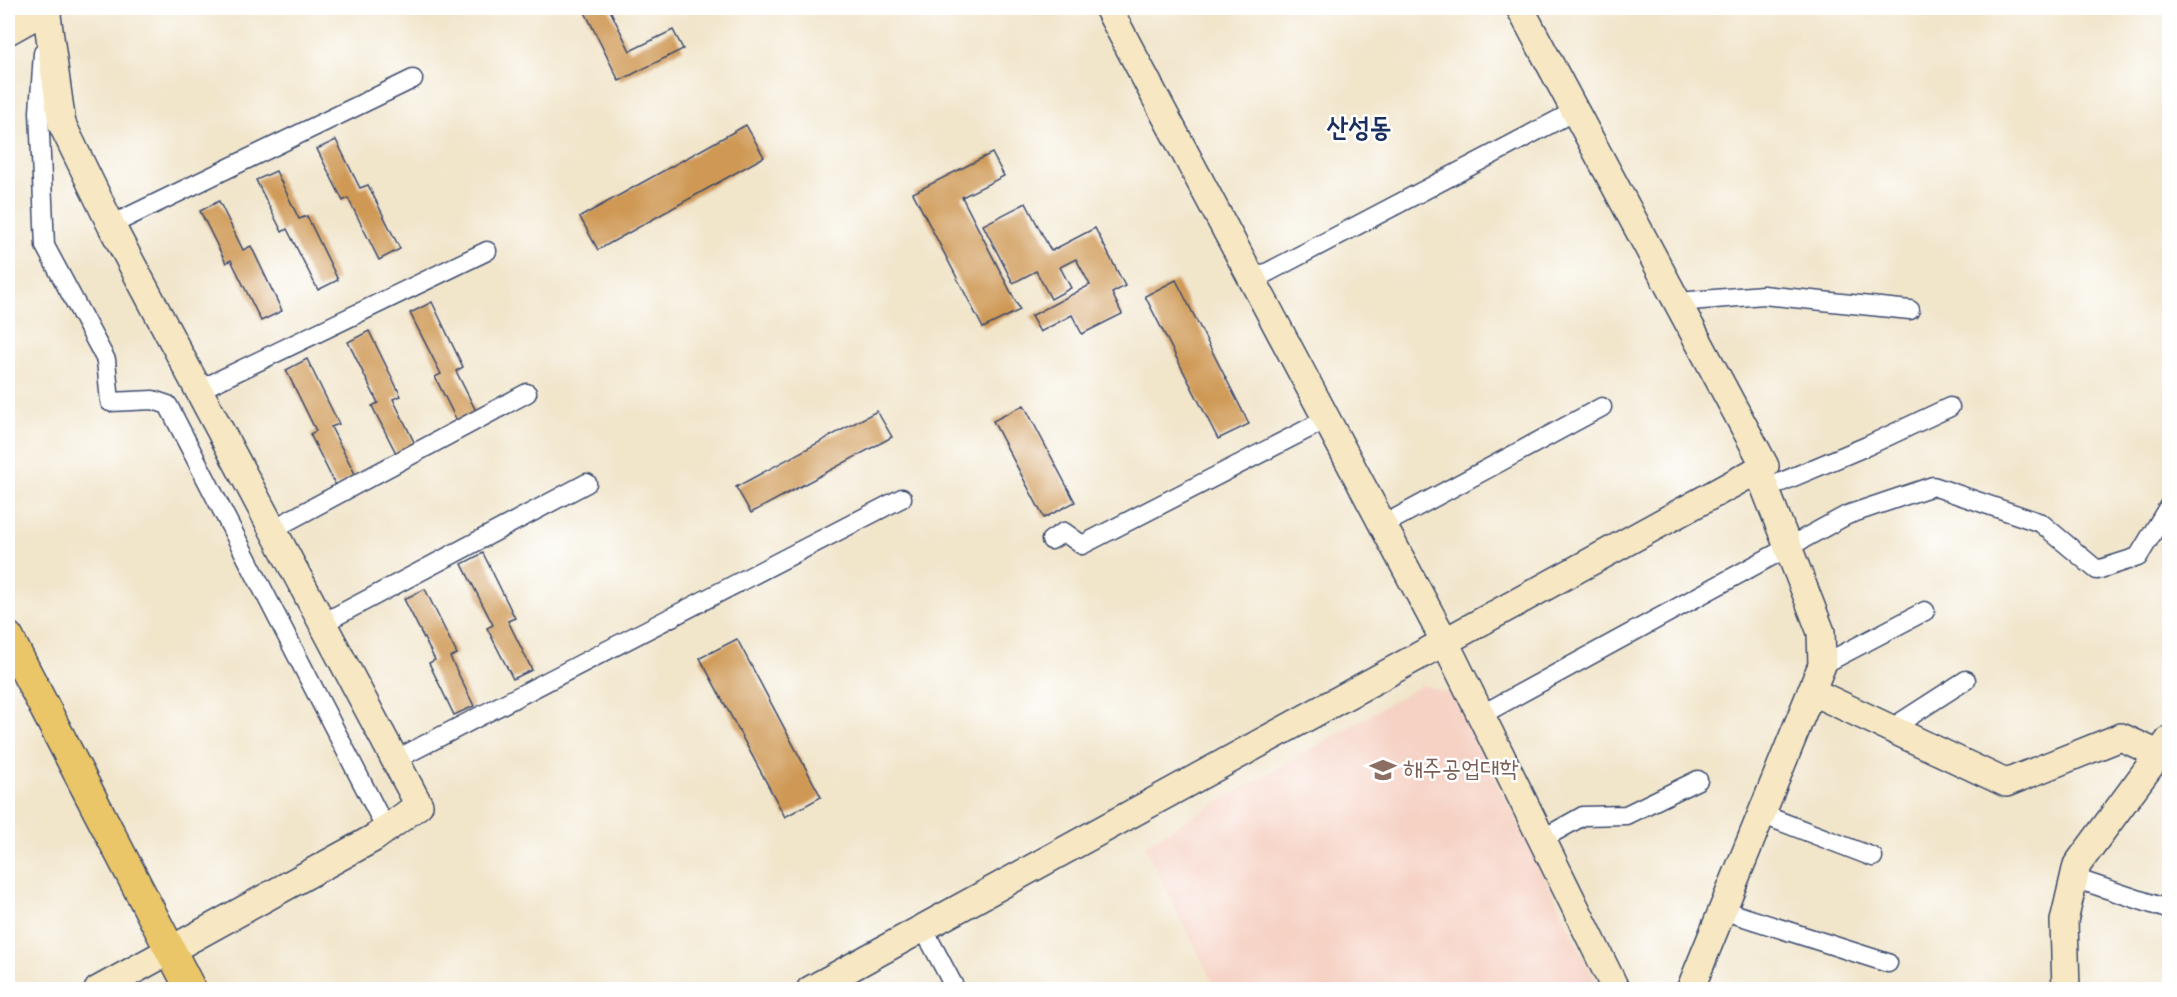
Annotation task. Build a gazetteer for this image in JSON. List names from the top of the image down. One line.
{"districts":["산성동"],"places":{"school or university":["해주공업대학"]}}
